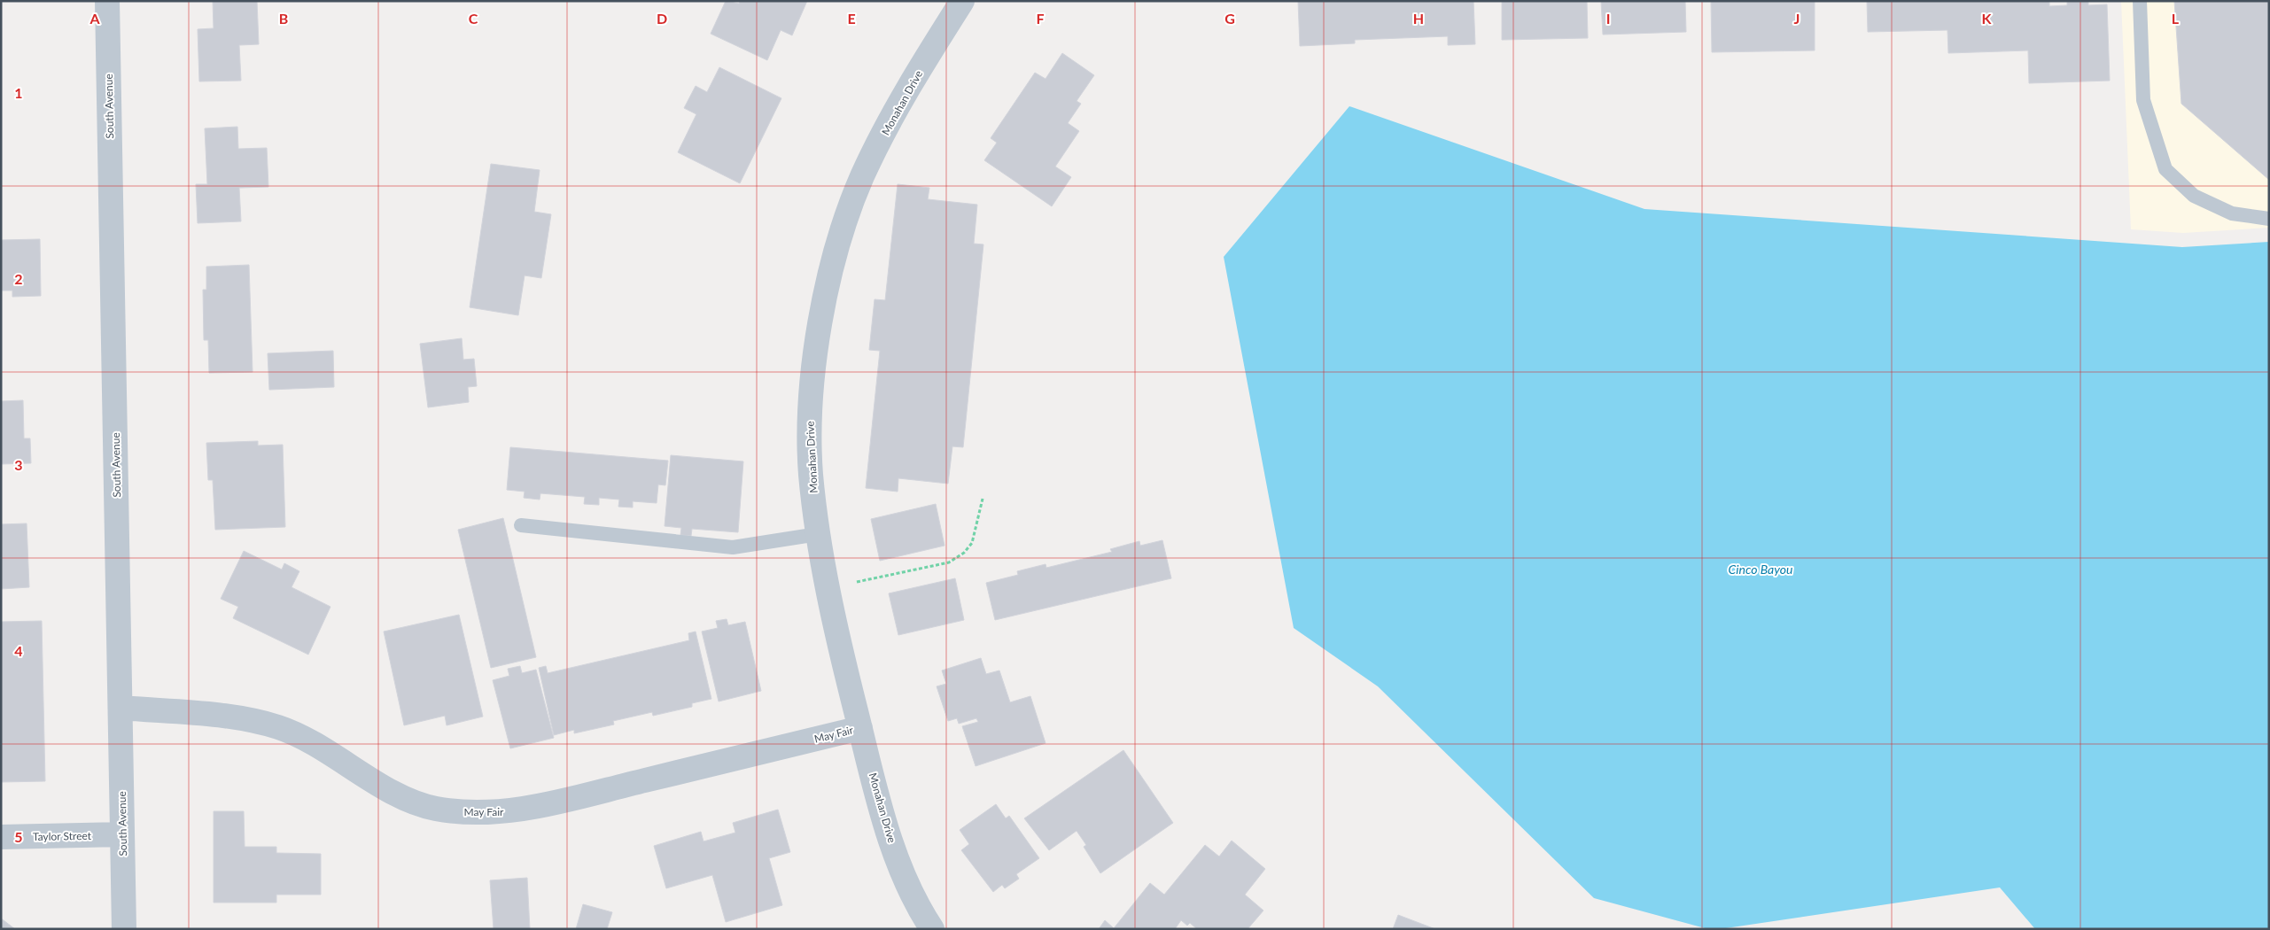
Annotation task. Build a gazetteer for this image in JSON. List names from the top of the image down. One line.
{"streets":{"street":["Monahan Drive","South Avenue","May Fair","Taylor Street"]},"crossings":[["Monahan Drive","May Fair"],["South Avenue","May Fair"],["South Avenue","Taylor Street"]],"water":["Cinco Bayou"],"grid":{"columns":["A","B","C","D","E","F","G","H","I","J","K","L"],"rows":["1","2","3","4","5"]}}
